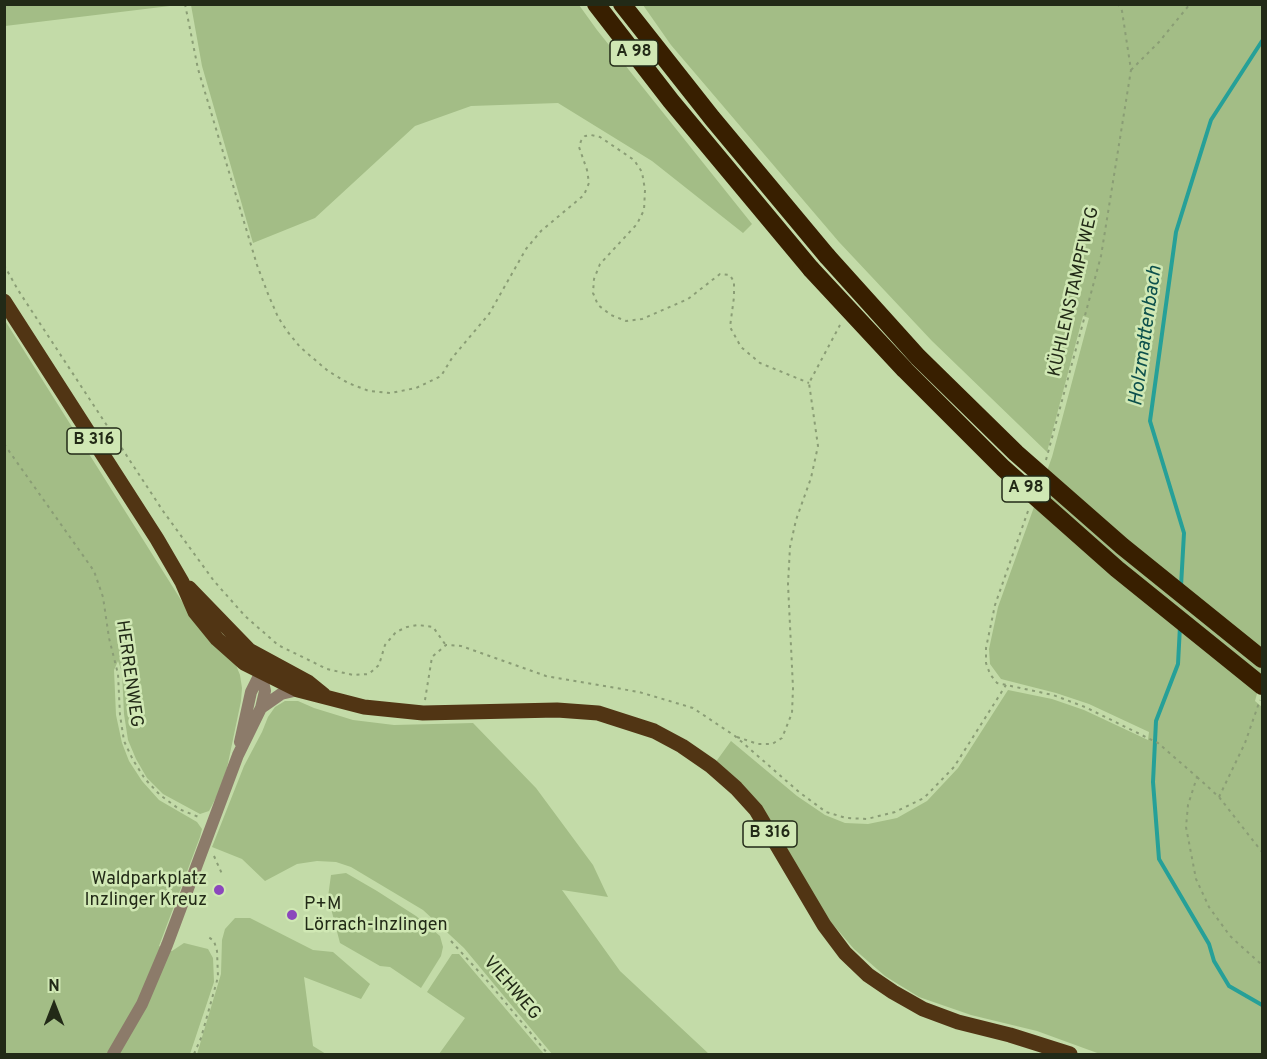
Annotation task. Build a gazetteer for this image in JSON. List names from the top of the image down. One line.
{"streets":{"highway":["A 98"],"main road":["B 316"],"path":["KÜHLENSTAMPFWEG","HERRENWEG","VIEHWEG"]},"water":["Holzmattenbach"],"places":["Waldparkplatz Inzlinger Kreuz","P+M Lörrach-Inzlingen"],"north":"top"}
